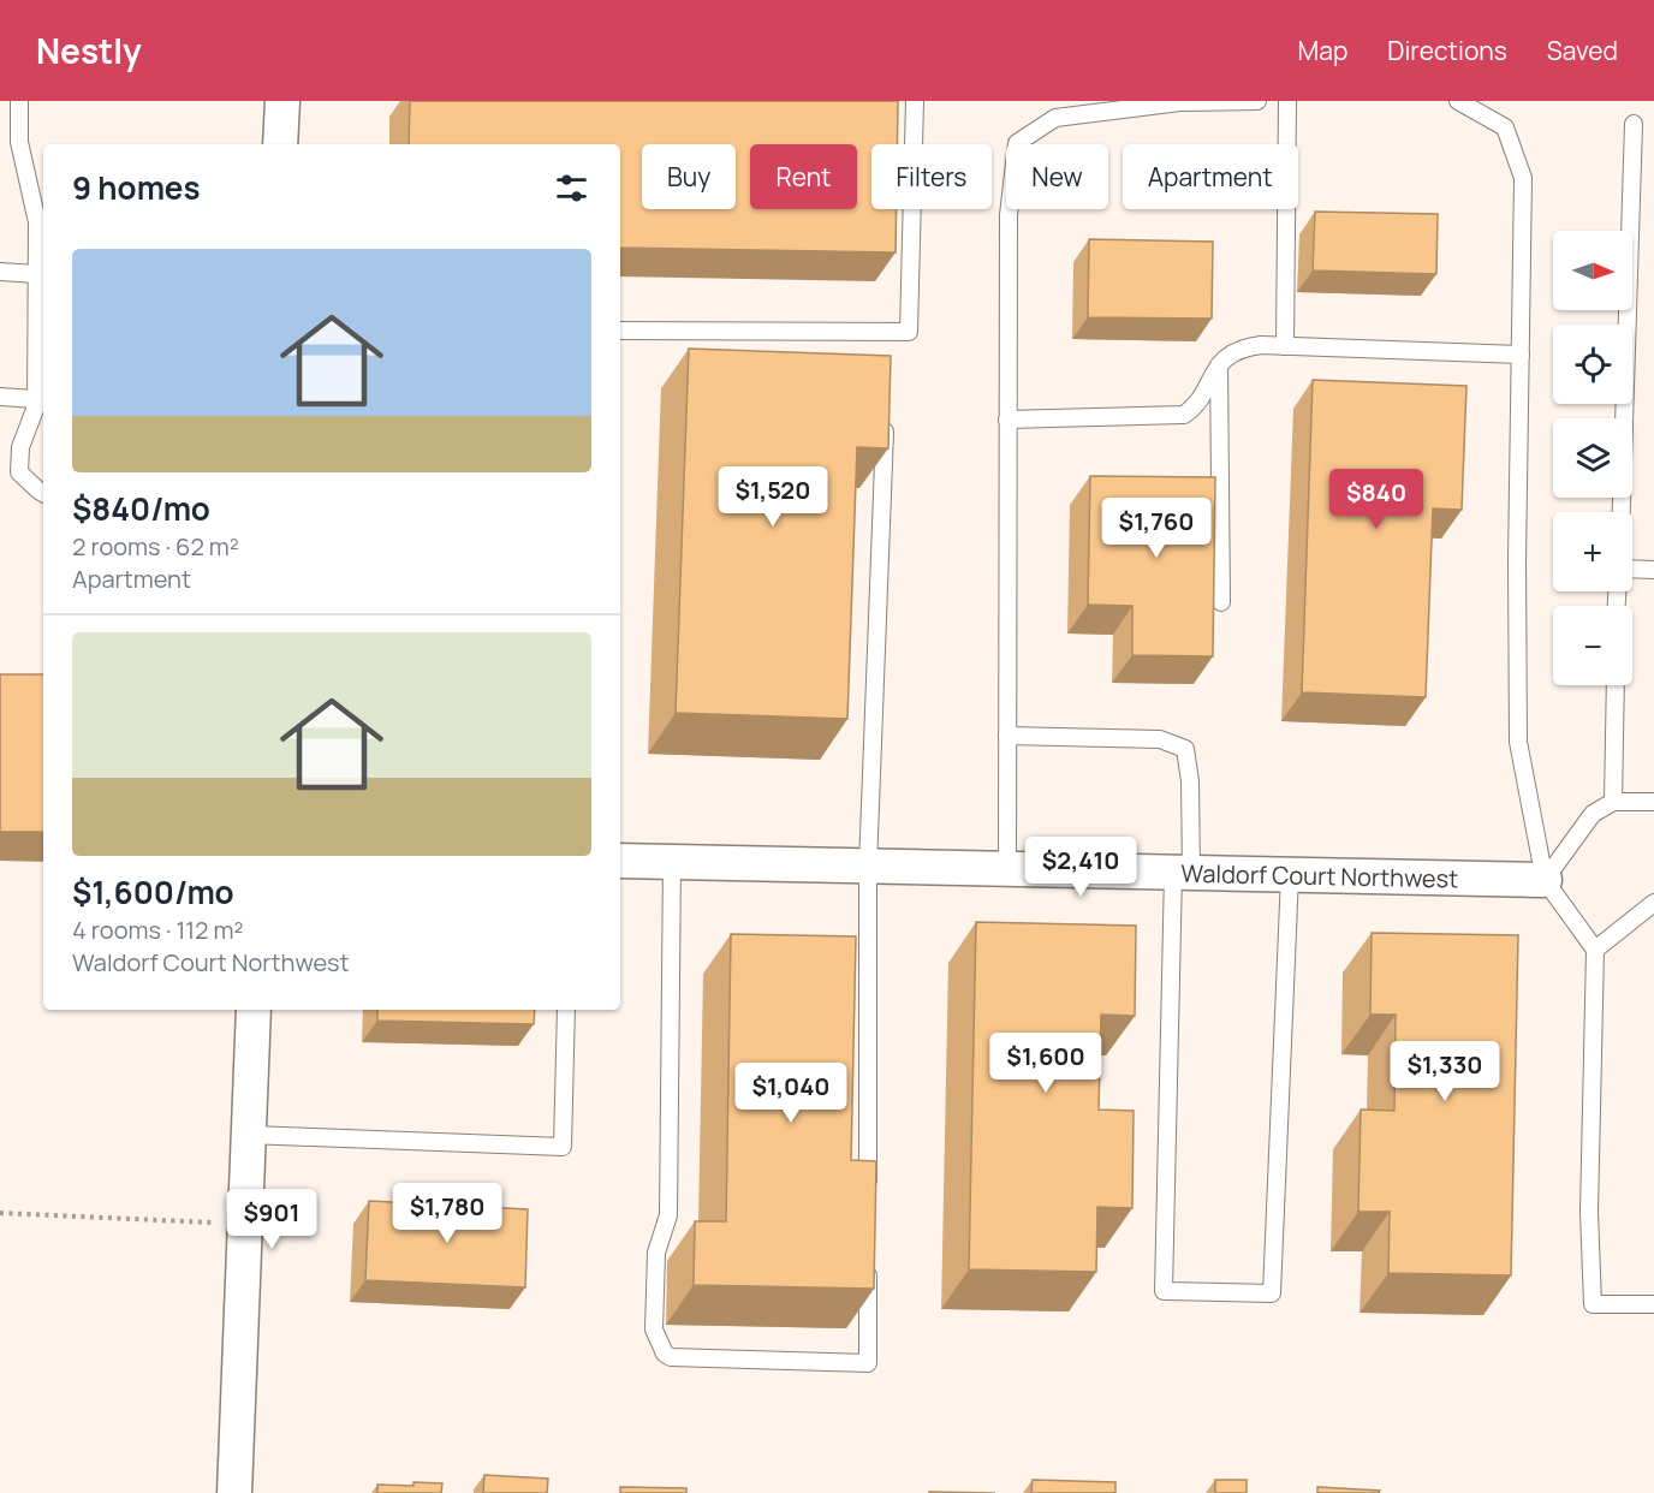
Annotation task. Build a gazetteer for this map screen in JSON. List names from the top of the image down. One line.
{"streets":{"street":["Waldorf Court Northwest"]},"north":"right","page":{"header":"Nestly","nav":["Map","Directions","Saved"],"chip":["Buy","Rent","Filters","New","Apartment"],"heading":"9 homes","map_buttons":["+","−"],"list":[{"name":"$840/mo","note":"2 rooms · 62 m² · Apartment"},{"name":"$1,600/mo","note":"4 rooms · 112 m² · Waldorf Court Northwest"}],"price":["$1,520","$840","$1,760","$2,410","$1,600","$1,330","$1,040","$1,780","$901"]}}
